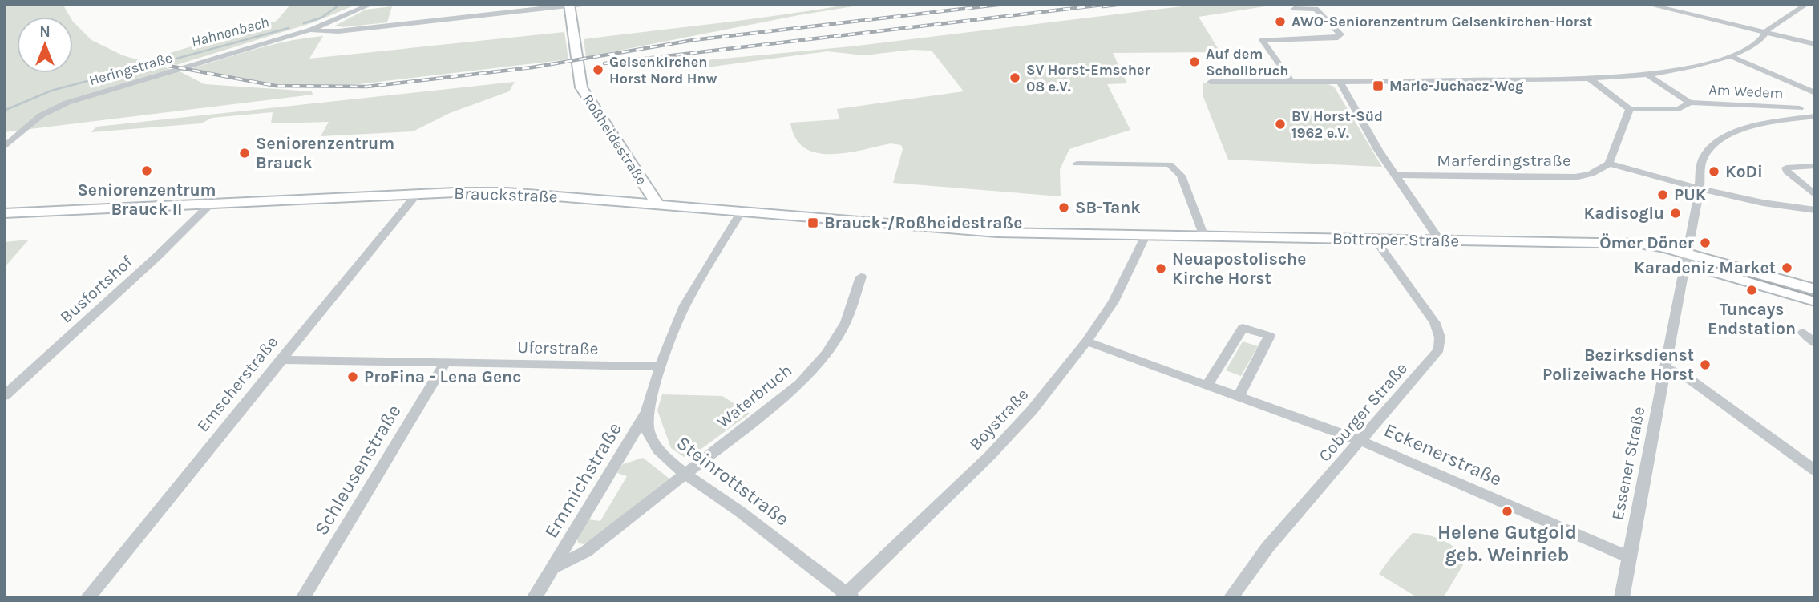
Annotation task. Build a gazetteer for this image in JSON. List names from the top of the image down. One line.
{"streets":{"main road":["Roßheidestraße","Brauckstraße","Bottroper Straße"],"street":["Heringstraße","Am Wedem","Marferdingstraße","Busfortshof","Uferstraße","Emscherstraße","Waterbruch","Coburger Straße","Boystraße","Eckenerstraße","Essener Straße","Schleusenstraße","Emmichstraße","Steinrottstraße"]},"crossings":[["Roßheidestraße","Brauckstraße"],["Brauckstraße","Bottroper Straße"],["Brauckstraße","Busfortshof"],["Brauckstraße","Emscherstraße"],["Bottroper Straße","Coburger Straße"],["Bottroper Straße","Boystraße"],["Bottroper Straße","Essener Straße"],["Uferstraße","Emscherstraße"],["Uferstraße","Schleusenstraße"],["Uferstraße","Steinrottstraße"],["Waterbruch","Emmichstraße"],["Waterbruch","Steinrottstraße"],["Coburger Straße","Eckenerstraße"],["Boystraße","Eckenerstraße"],["Boystraße","Steinrottstraße"],["Eckenerstraße","Essener Straße"],["Emmichstraße","Steinrottstraße"]],"water":["Hahnenbach"],"places":{"other":["AWO-Seniorenzentrum Gelsenkirchen-Horst","Auf dem Schollbruch","Gelsenkirchen Horst Nord Hnw","SV Horst-Emscher 08 e.V.","BV Horst-Süd 1962 e.V.","Seniorenzentrum Brauck","Seniorenzentrum Brauck II","KoDi","PUK","SB-Tank","Kadisoglu","Ömer Döner","Karadeniz Market","Neuapostolische Kirche Horst","Tuncays Endstation","Bezirksdienst Polizeiwache Horst","ProFina - Lena Genc","Helene Gutgold geb. Weinrieb"],"transit":["Marie-Juchacz-Weg","Brauck-/Roßheidestraße"]},"north":"top"}
